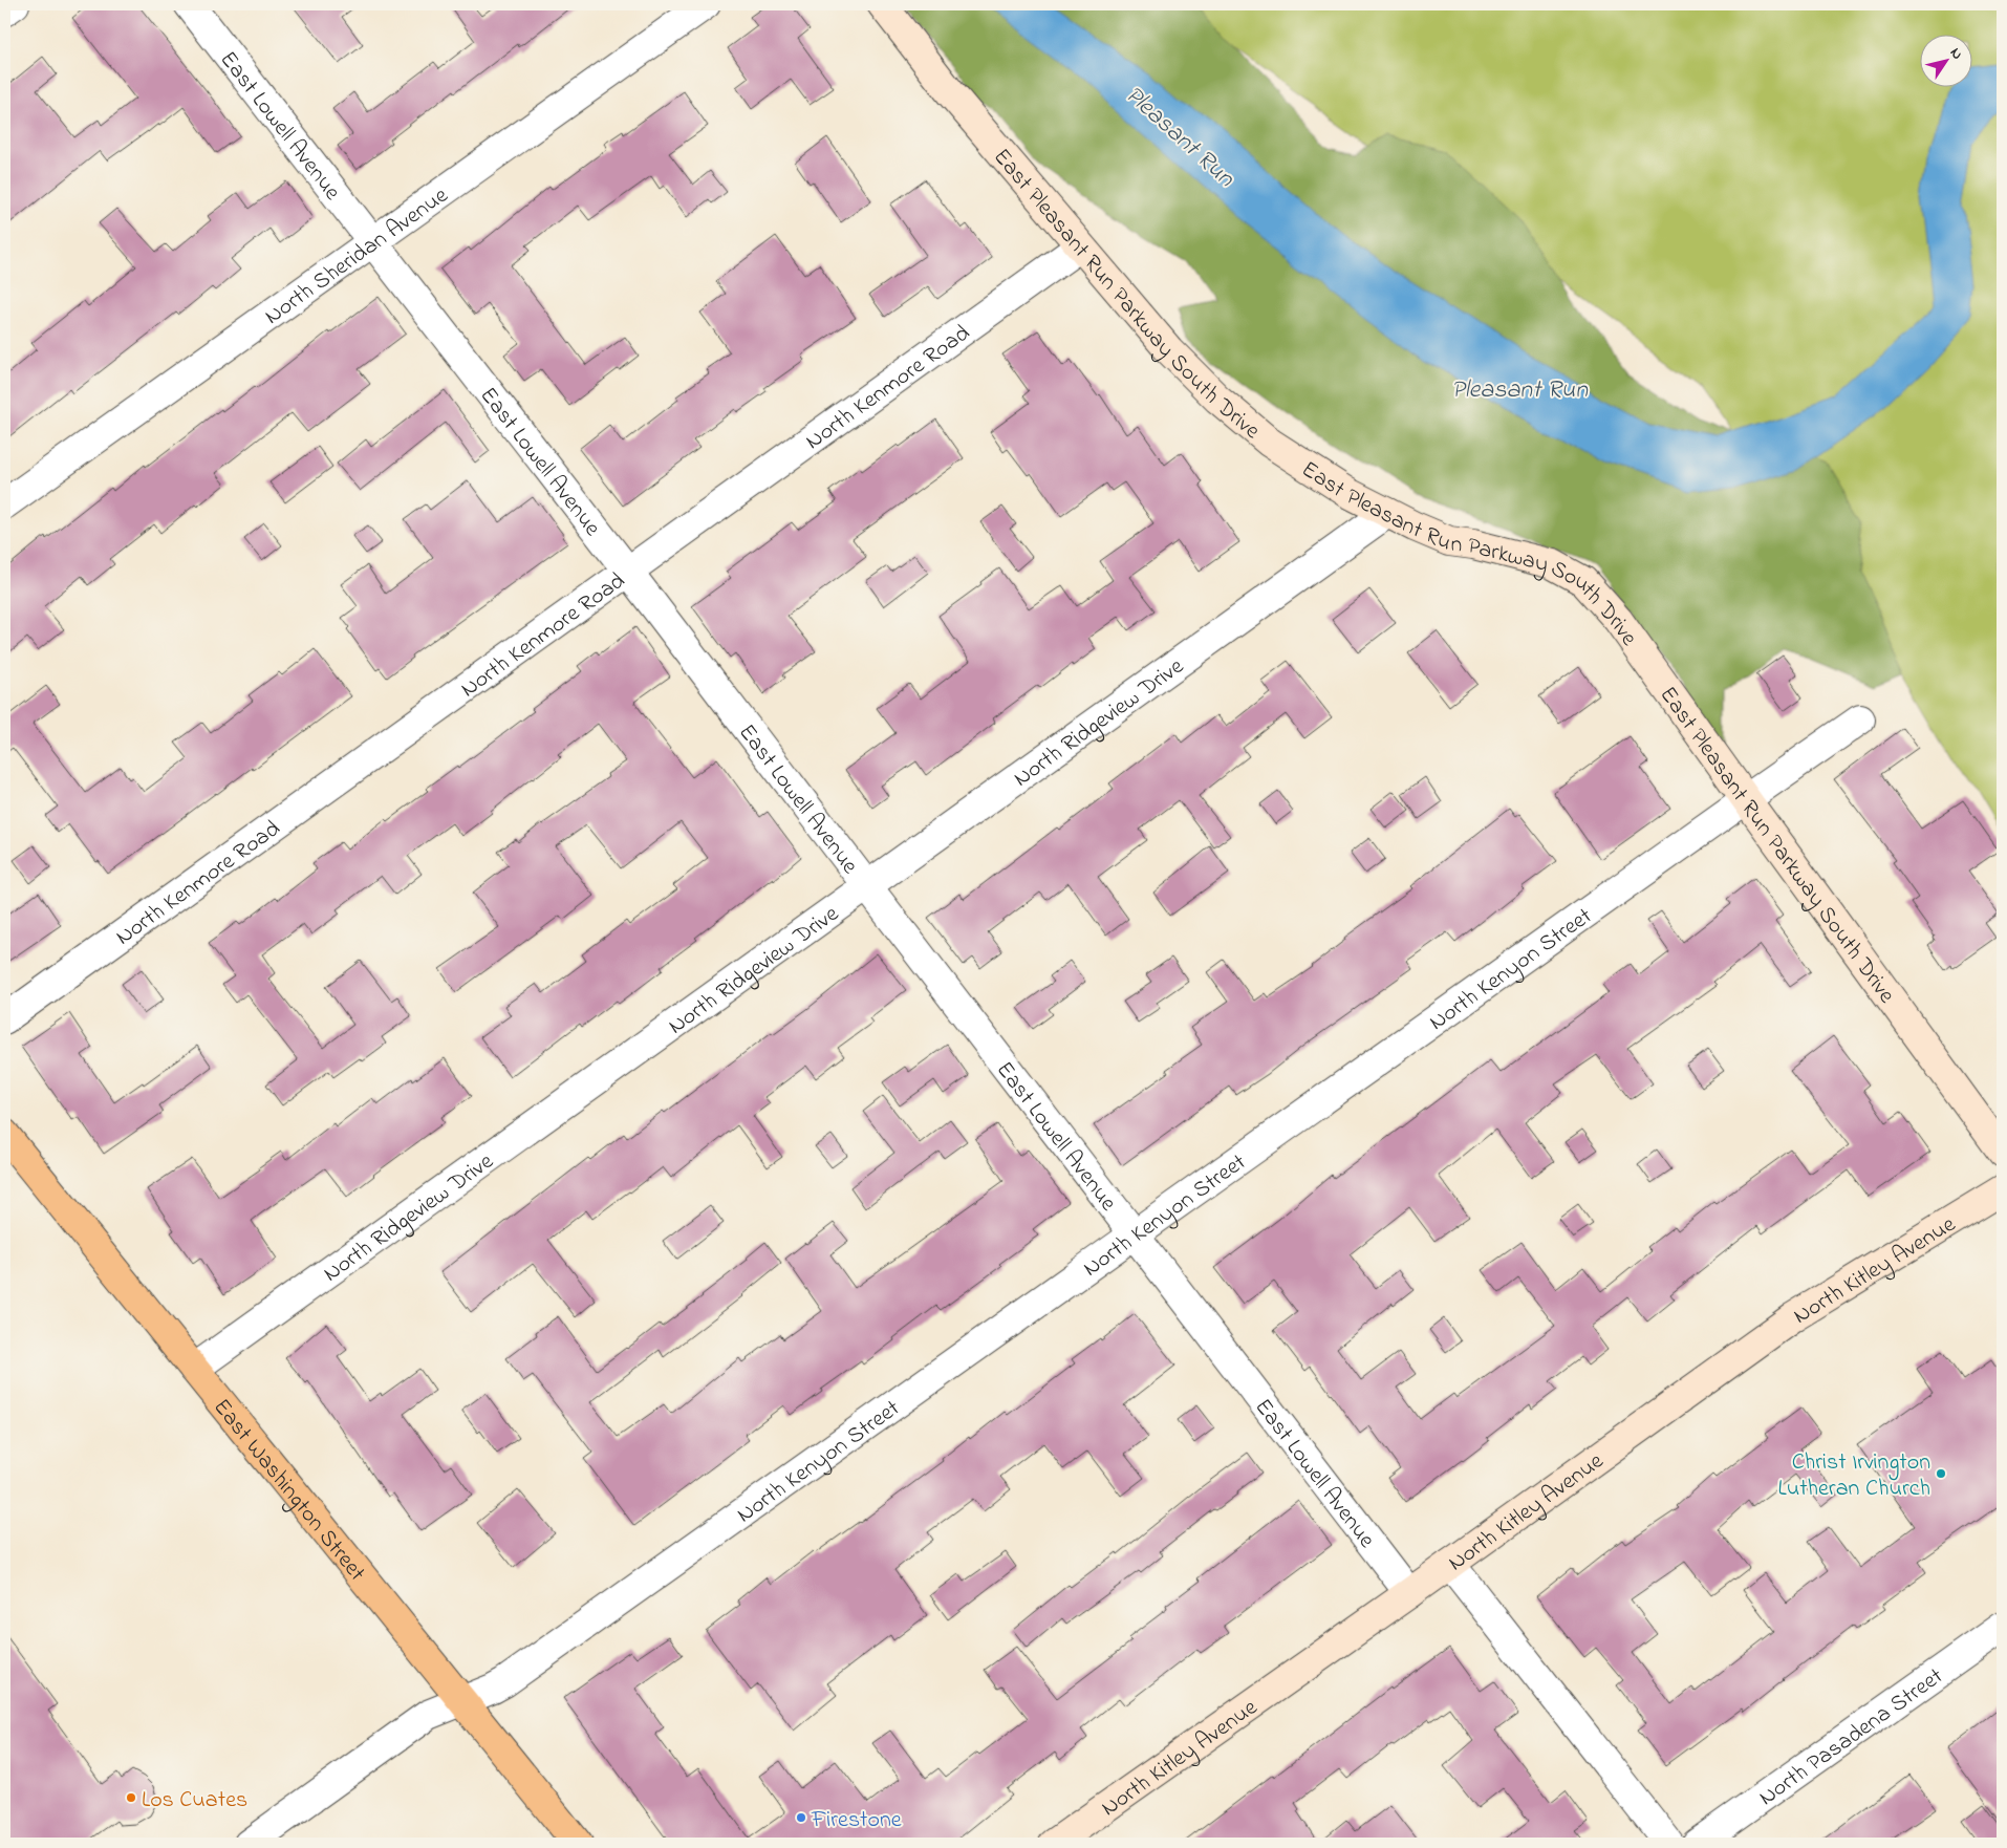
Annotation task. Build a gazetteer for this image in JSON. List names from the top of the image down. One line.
{"streets":{"main road":["East Washington Street"],"street":["East Lowell Avenue","North Sheridan Avenue","East Pleasant Run Parkway South Drive","North Kenmore Road","North Ridgeview Drive","North Kenyon Street","North Kitley Avenue","North Pasadena Street"]},"crossings":[["East Lowell Avenue","North Sheridan Avenue"],["East Lowell Avenue","North Kenmore Road"],["East Lowell Avenue","North Ridgeview Drive"],["East Lowell Avenue","North Kenyon Street"],["East Lowell Avenue","North Kitley Avenue"],["East Pleasant Run Parkway South Drive","North Kenmore Road"],["East Pleasant Run Parkway South Drive","North Ridgeview Drive"],["East Pleasant Run Parkway South Drive","North Kenyon Street"],["North Ridgeview Drive","East Washington Street"],["North Kenyon Street","East Washington Street"]],"water":["Pleasant Run"],"places":["Christ Irvington Lutheran Church","Los Cuates","Firestone"],"north":"top right"}
